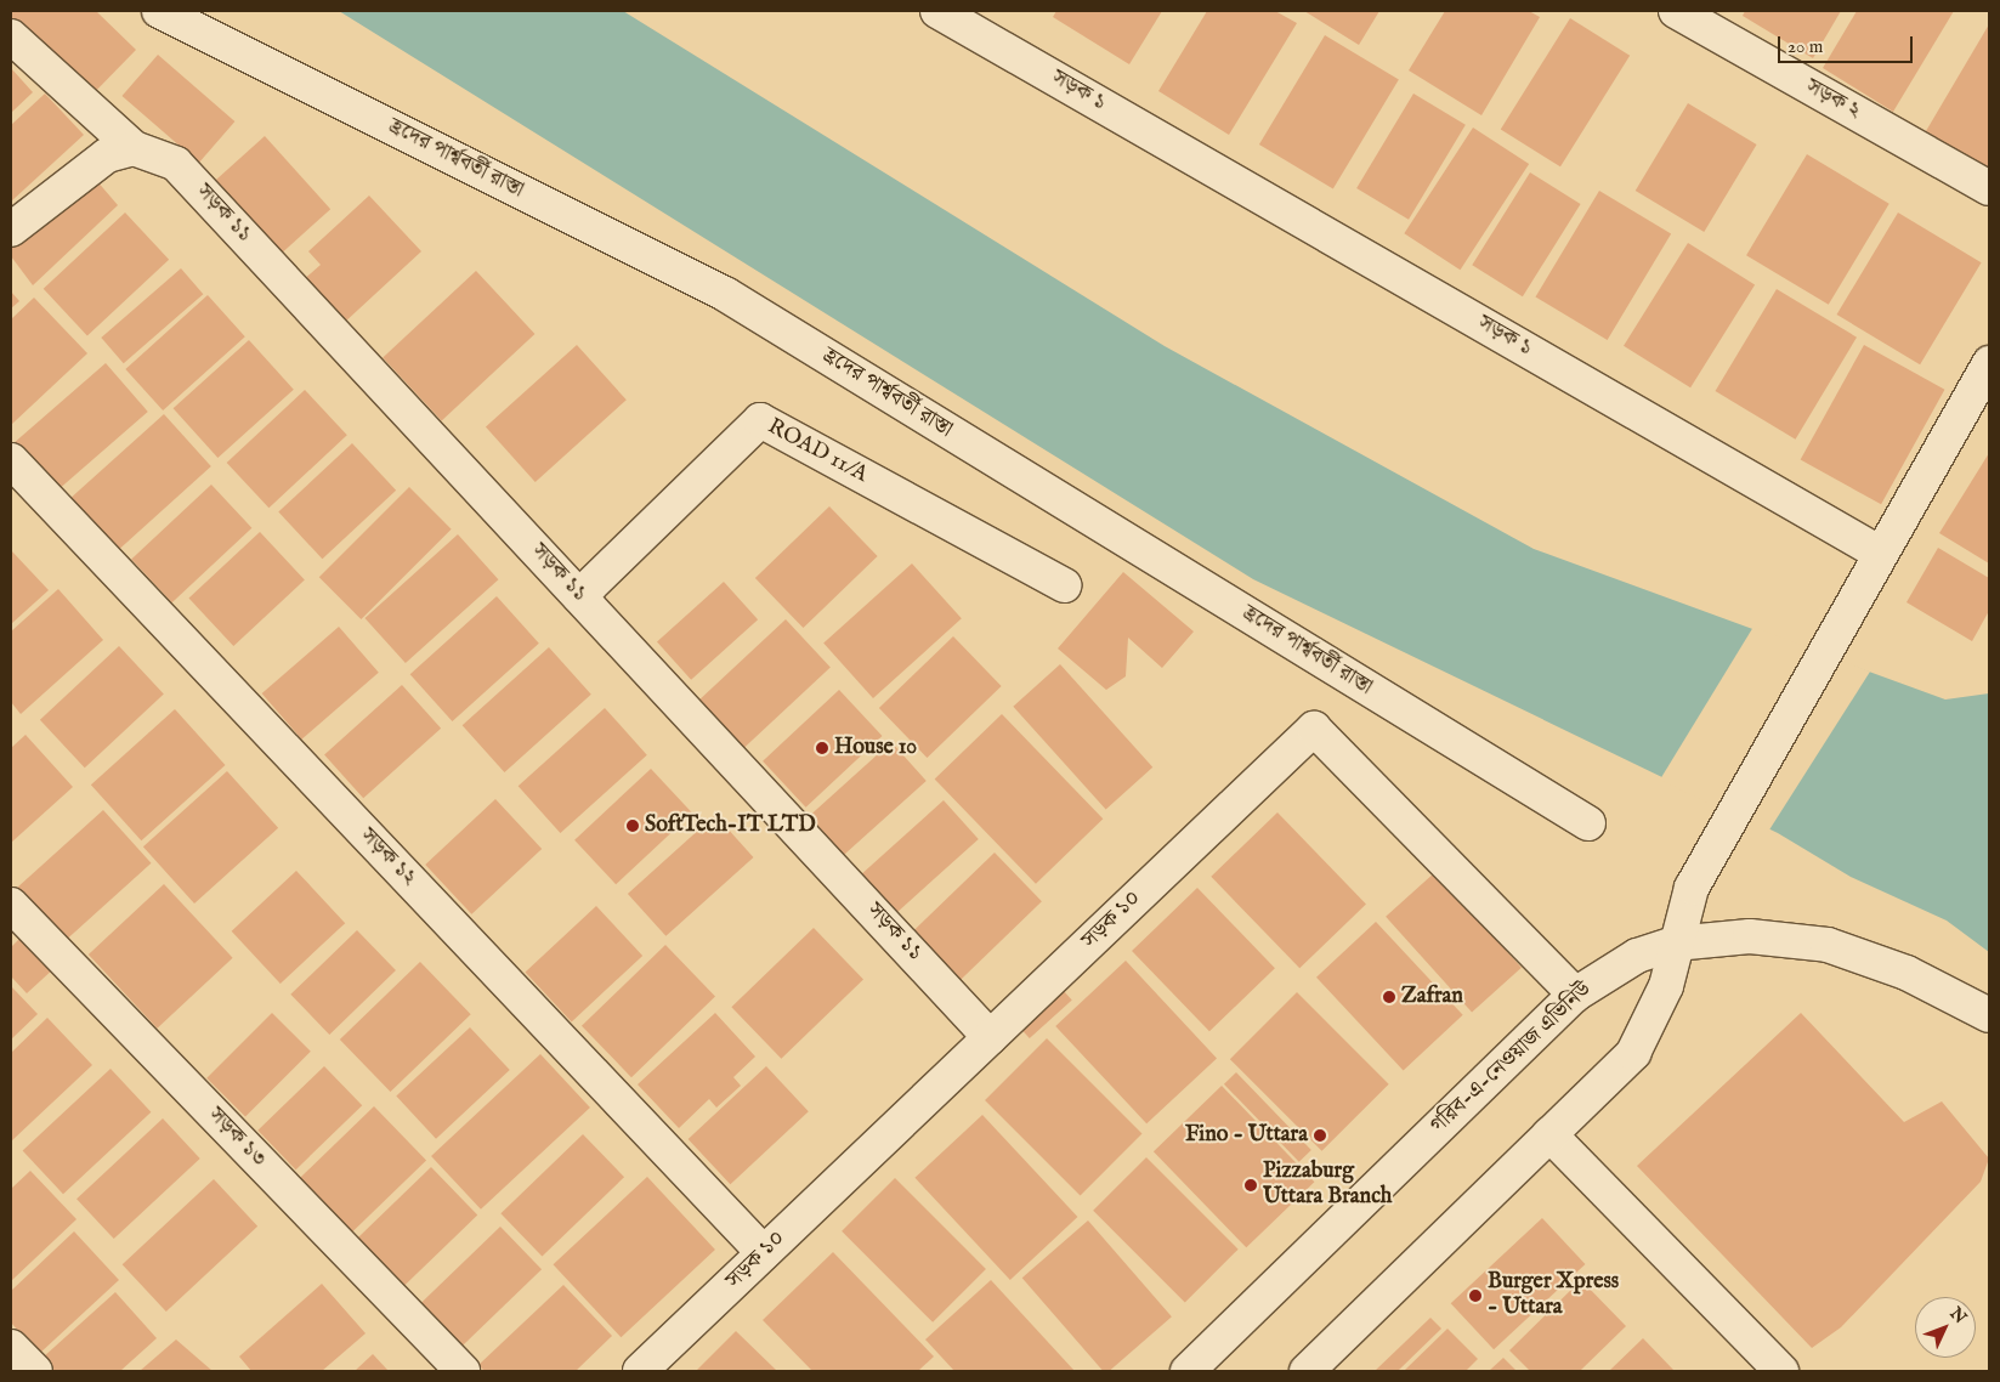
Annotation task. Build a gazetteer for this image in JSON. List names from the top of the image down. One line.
{"streets":{"street":["সড়ক ১","সড়ক ২","হ্রদের পার্শ্ববর্তী রাস্তা","সড়ক ১১","ROAD 11/A","সড়ক ১২","সড়ক ১০","গরিব-এ-নেওয়াজ এভিনিউ","সড়ক ১৩"]},"crossings":[["সড়ক ১১","ROAD 11/A"],["সড়ক ১১","সড়ক ১০"],["সড়ক ১২","সড়ক ১০"],["সড়ক ১০","গরিব-এ-নেওয়াজ এভিনিউ"]],"places":["House 10","SoftTech-IT LTD","Zafran","Fino - Uttara","Pizzaburg Uttara Branch","Burger Xpress - Uttara"],"scale_bar":"20 m","north":"top right"}
